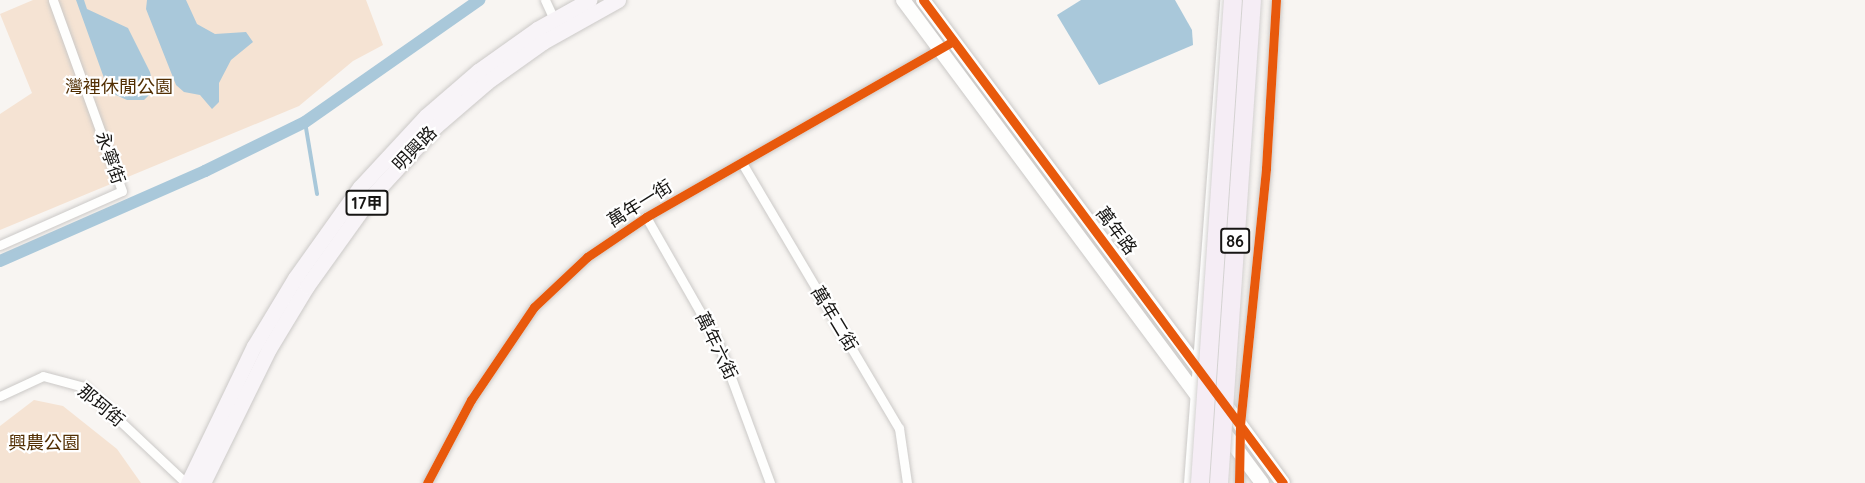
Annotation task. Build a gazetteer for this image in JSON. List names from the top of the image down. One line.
{"streets":{"highway":["86"],"main road":["明興路","17甲"],"street":["永寧街","萬年一街","萬年路","萬年二街","萬年六街","那珂街"]},"crossings":[["明興路","那珂街"],["萬年一街","萬年路"],["萬年一街","萬年二街"],["萬年一街","萬年六街"]],"parks":["灣裡休閒公園","興農公園"]}
